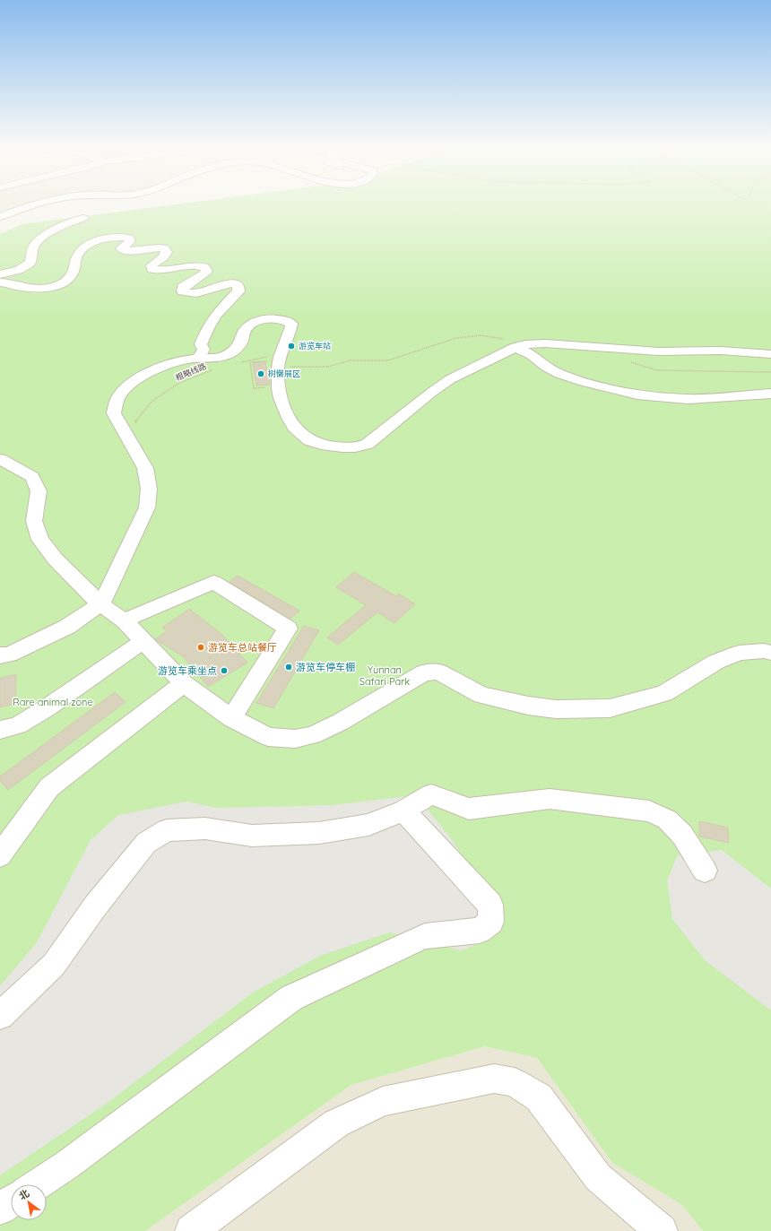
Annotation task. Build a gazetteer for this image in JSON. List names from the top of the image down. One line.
{"streets":{"path":["粗略线路"]},"parks":["Yunnan Safari Park","Rare animal zone"],"places":["游览车站","树懒展区","游览车总站餐厅","游览车停车棚","游览车乘坐点"],"north":"top left"}
